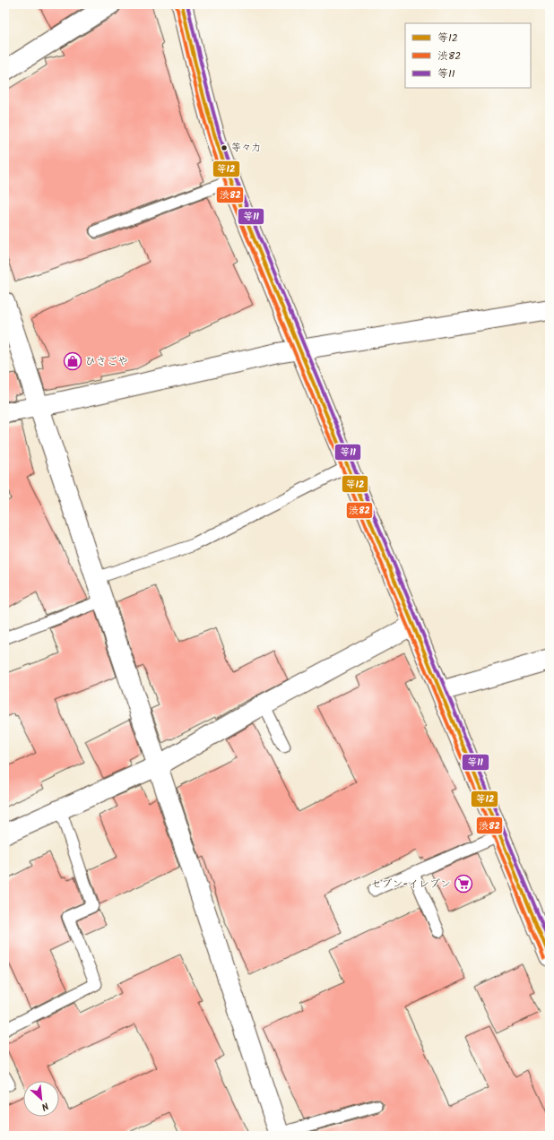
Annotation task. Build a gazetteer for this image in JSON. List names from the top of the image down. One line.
{"places":{"other":["等々力"],"shop":["ひさごや"],"supermarket":["セブン-イレブン"]},"lines":["transit line 等12","transit line 等11","transit line 渋82"],"legend":["等12","渋82","等11"],"north":"bottom right"}
